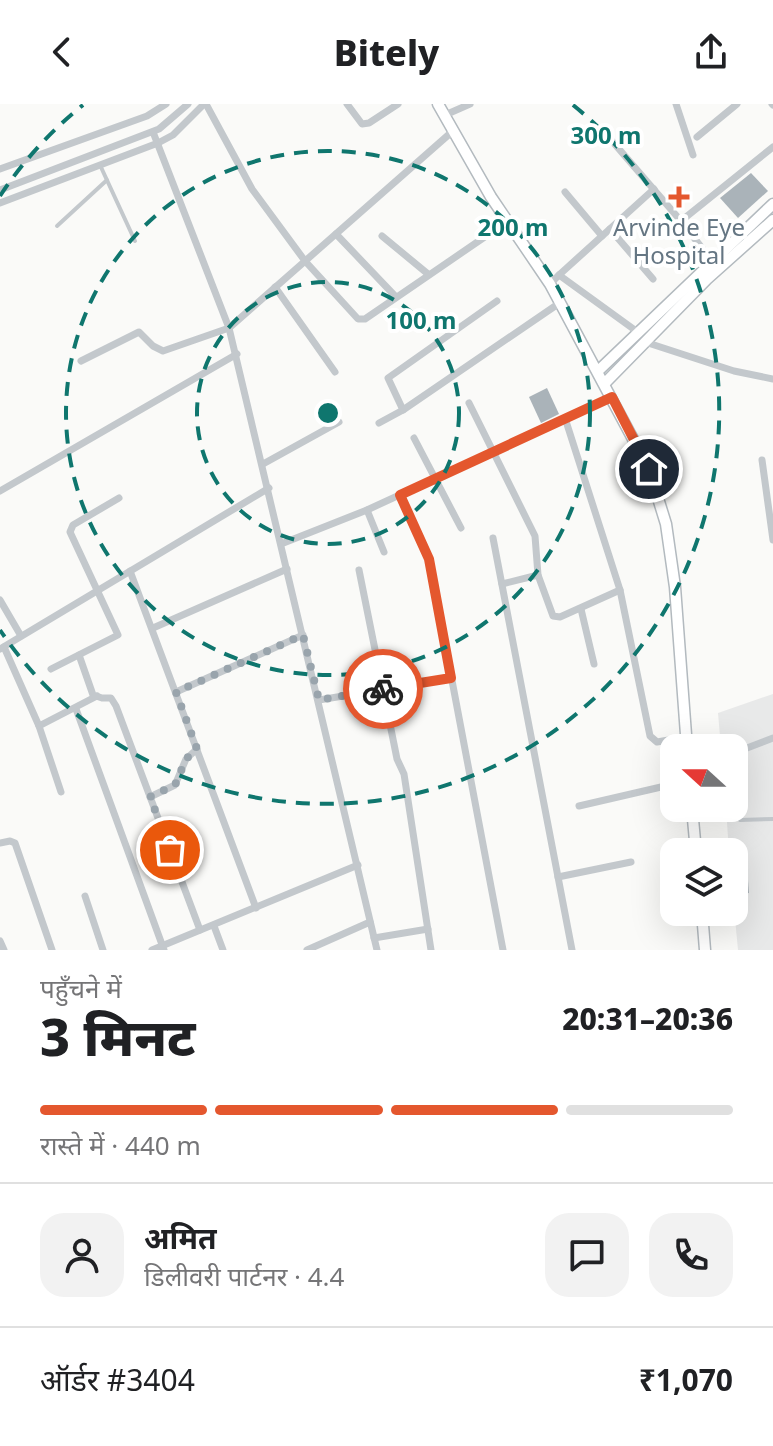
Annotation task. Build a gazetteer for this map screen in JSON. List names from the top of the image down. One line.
{"places":{"health":["Arvinde Eye Hospital"]},"north":"left","page":{"header":"Bitely","heading":["3 मिनट","पहुँचने में","20:31–20:36"],"panel":["अमित","डिलीवरी पार्टनर · 4.4","ऑर्डर #3404","₹1,070"],"bar":"रास्ते में · 440 m"},"rings":["300 m","200 m","100 m"]}
